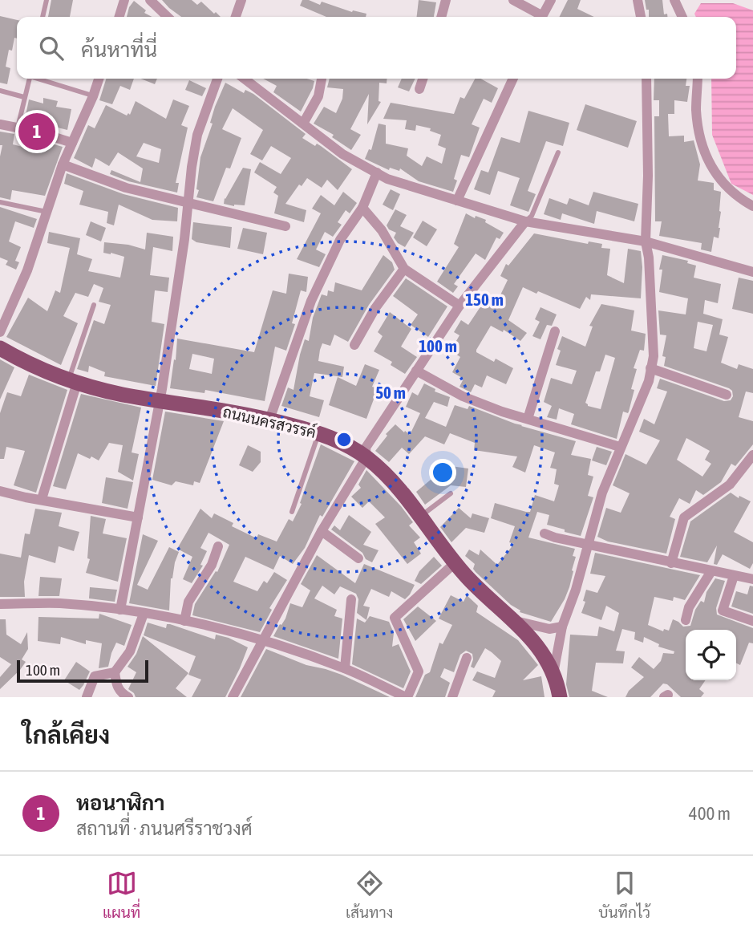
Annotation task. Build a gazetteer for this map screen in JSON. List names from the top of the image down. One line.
{"streets":{"main road":["ถนนนครสวรรค์"]},"scale_bar":"100 m","page":{"search":"ค้นหาที่นี่","pins":"1","scale":"100 m","heading":"ใกล้เคียง","list":[{"mark":"1","name":"หอนาฬิกา","note":"สถานที่ · ภนนศรีราชวงศ์","value":"400 m"}],"nav":["แผนที่","เส้นทาง","บันทึกไว้"]},"rings":["150 m","100 m","50 m"]}
